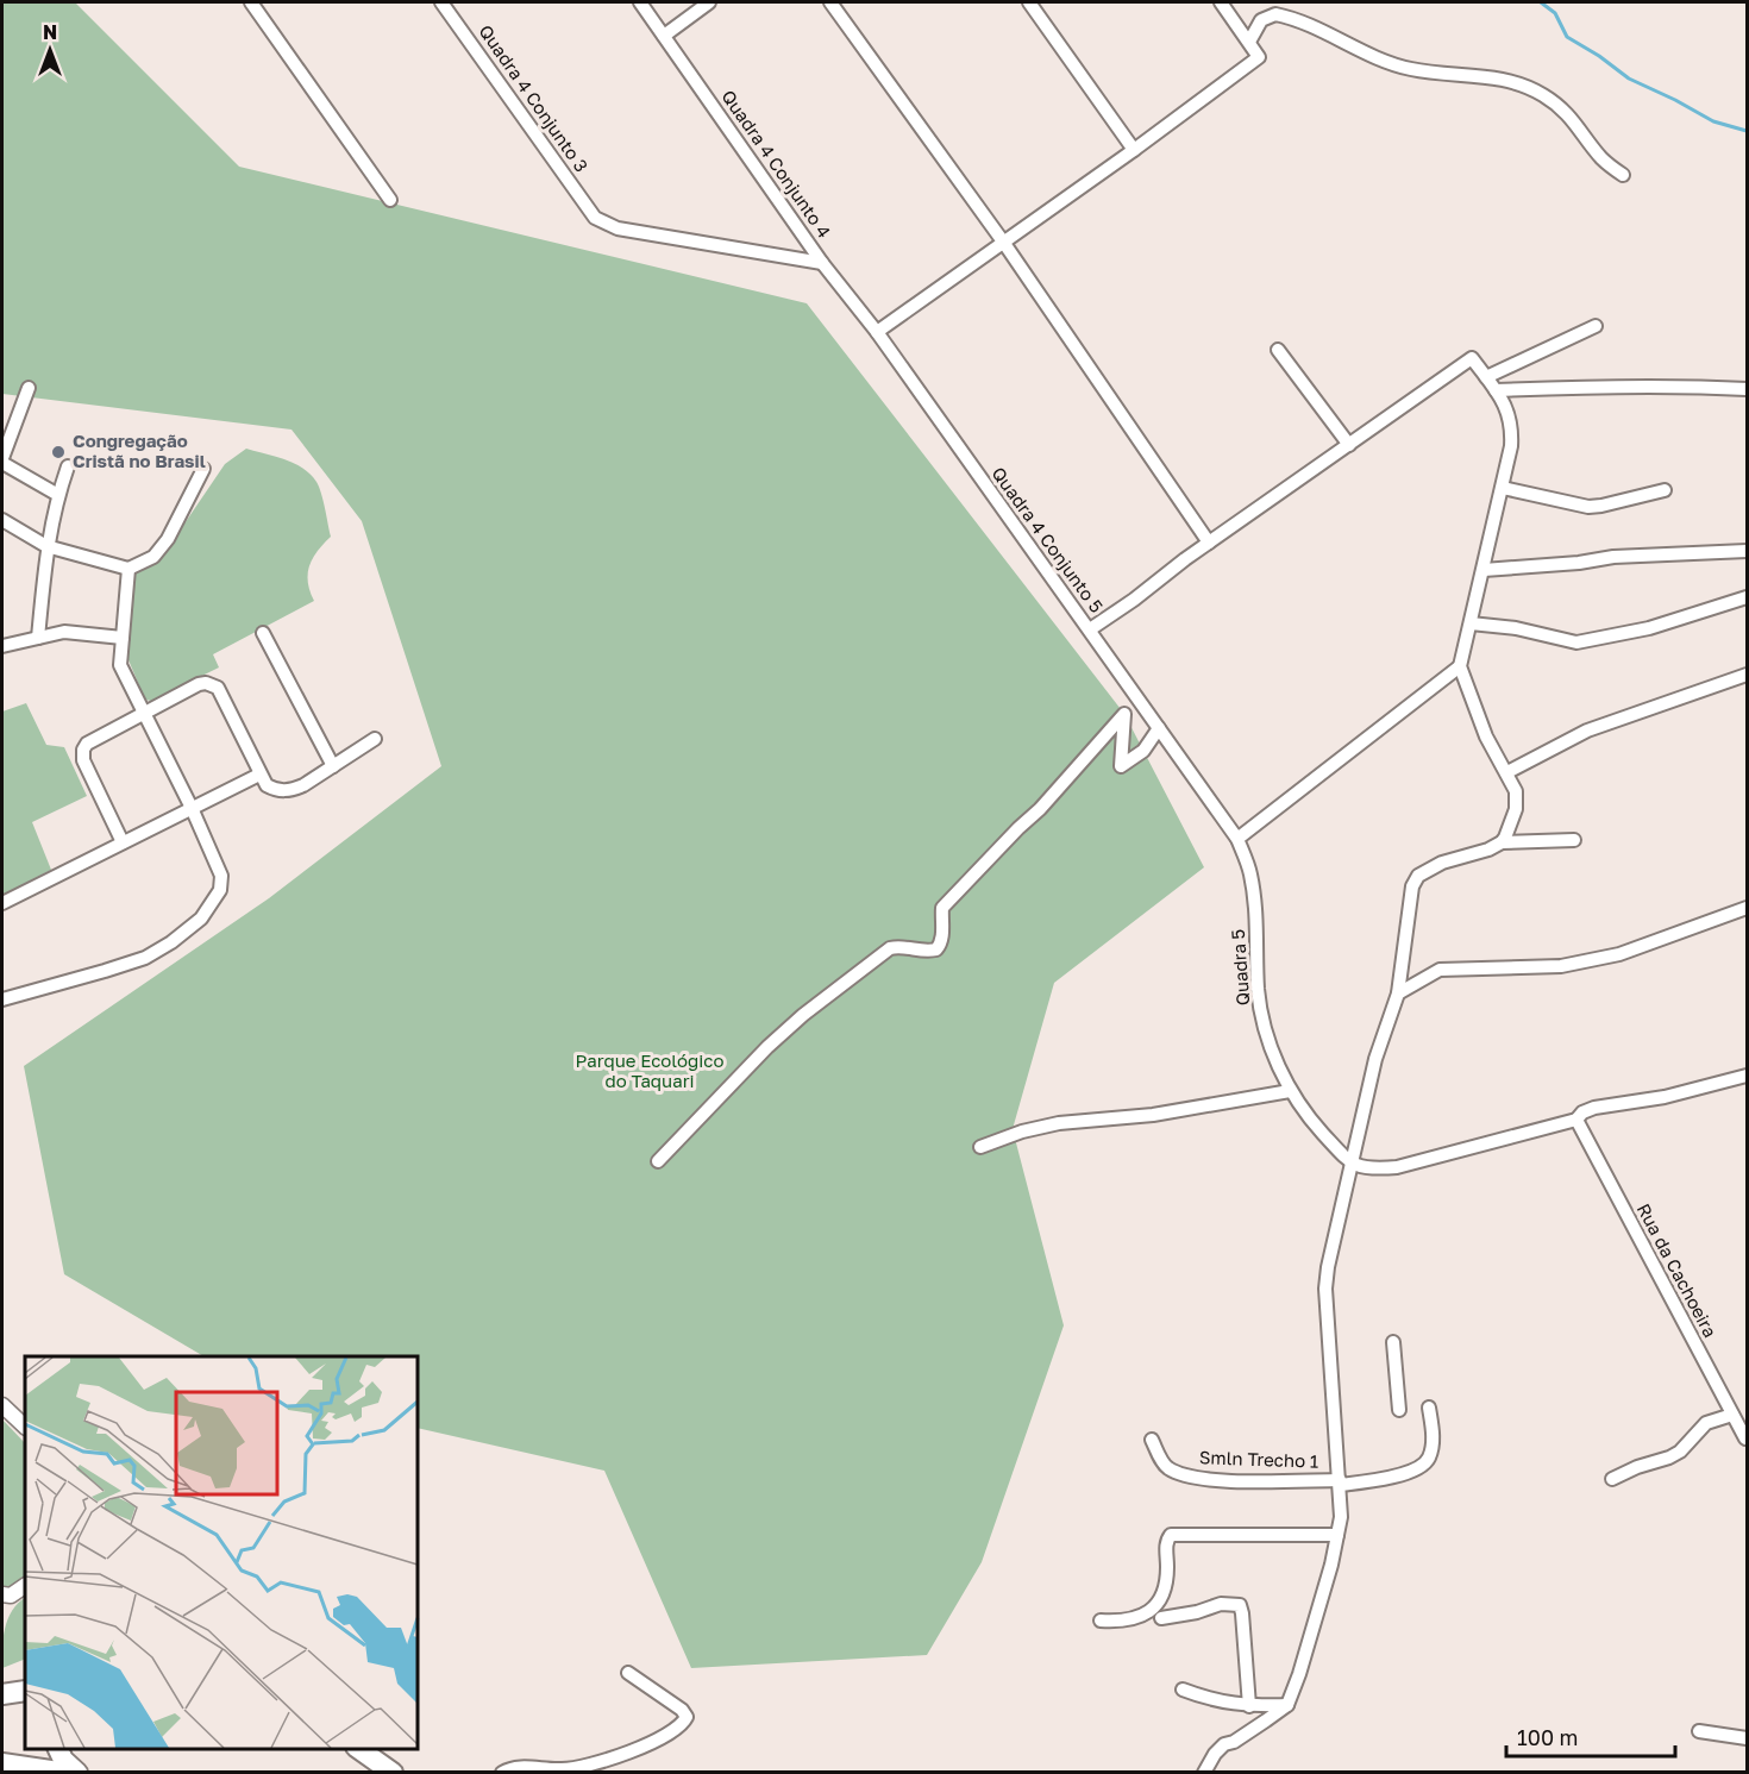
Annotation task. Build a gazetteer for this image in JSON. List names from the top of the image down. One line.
{"streets":{"street":["Quadra 4 Conjunto 3","Quadra 4 Conjunto 4","Quadra 4 Conjunto 5","Quadra 5","Rua da Cachoeira","Smln Trecho 1"]},"crossings":[["Quadra 4 Conjunto 3","Quadra 4 Conjunto 4"],["Quadra 4 Conjunto 4","Quadra 4 Conjunto 5"],["Quadra 4 Conjunto 5","Quadra 5"]],"parks":["Parque Ecológico do Taquari"],"places":["Congregação Cristã no Brasil"],"scale_bar":"100 m","north":"top"}
